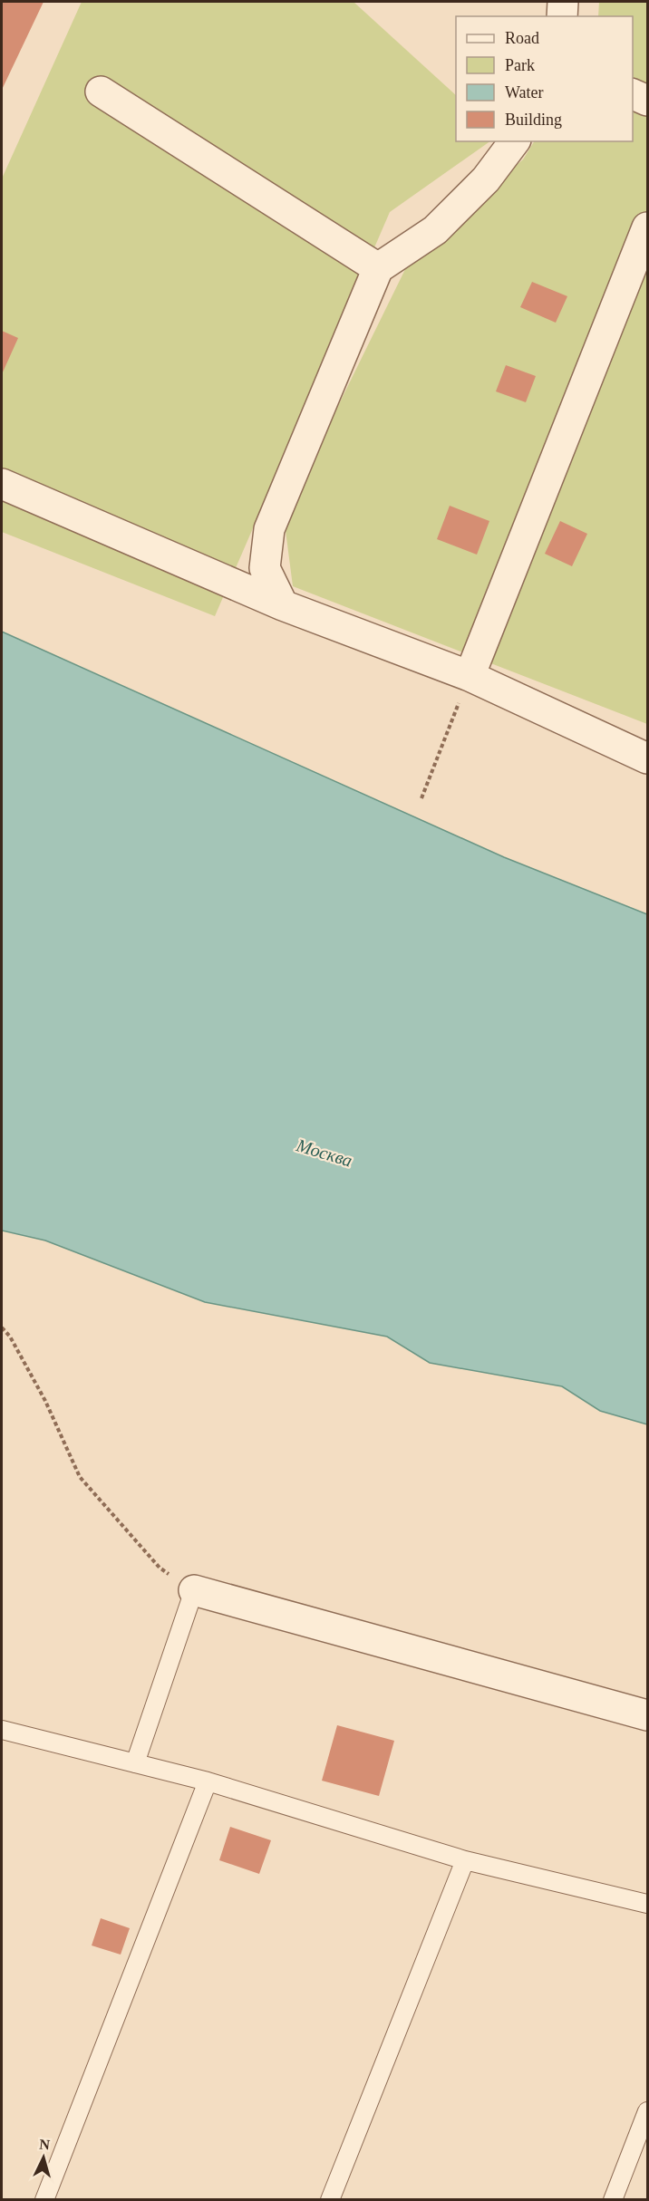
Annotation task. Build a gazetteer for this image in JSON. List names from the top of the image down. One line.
{"water":["Москва"],"legend":["Road","Park","Water","Building"],"north":"top"}
